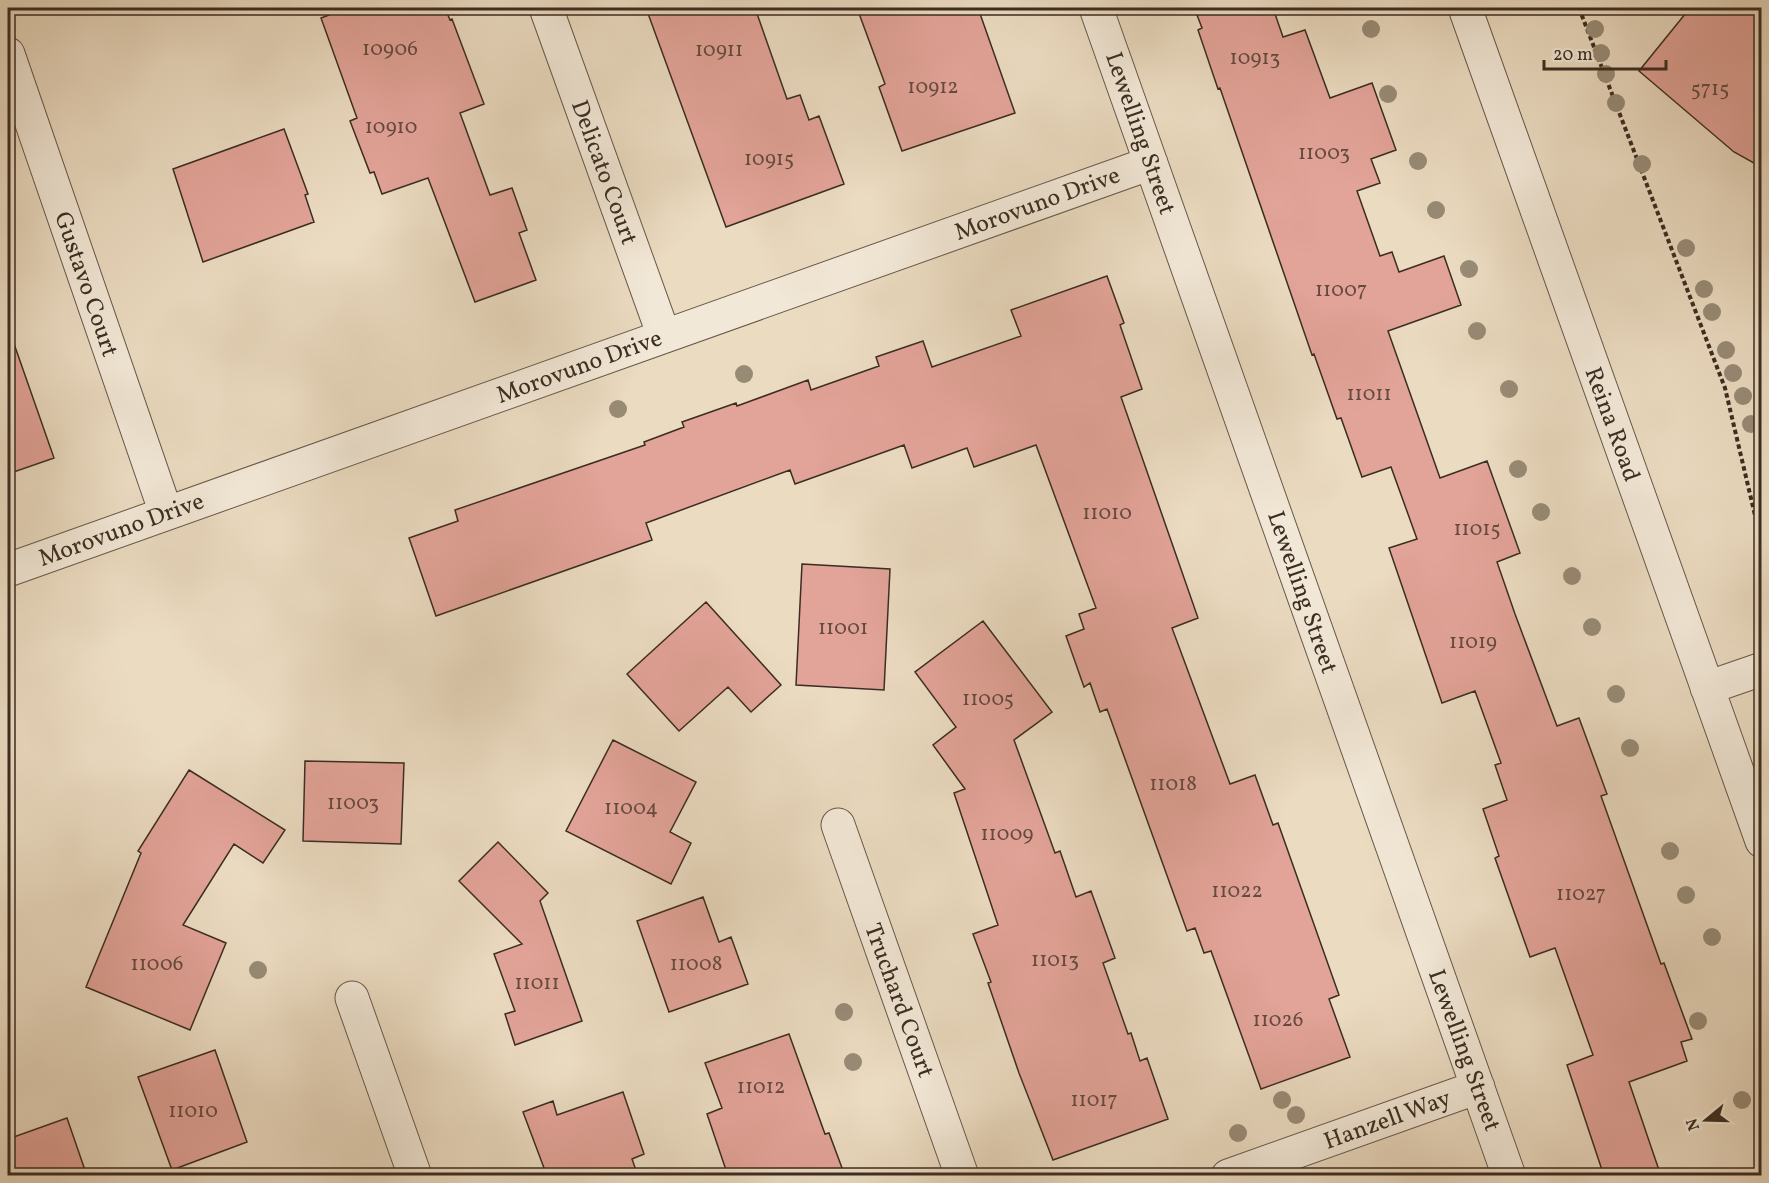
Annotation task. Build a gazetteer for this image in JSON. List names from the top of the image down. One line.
{"streets":{"street":["Lewelling Street","Delicato Court","Morovuno Drive","Gustavo Court","Reina Road","Truchard Court","Hanzell Way"]},"crossings":[["Lewelling Street","Morovuno Drive"],["Lewelling Street","Hanzell Way"],["Delicato Court","Morovuno Drive"],["Morovuno Drive","Gustavo Court"]],"house_numbers":["10906","10911","10913","10912","5715","10910","11003","10915","11007","11011","11010","11015","11001","11019","11005","11018","11003","11004","11009","11022","11027","11013","11006","11008","11011","11026","11012","11017","11010"],"scale_bar":"20 m","north":"left"}
